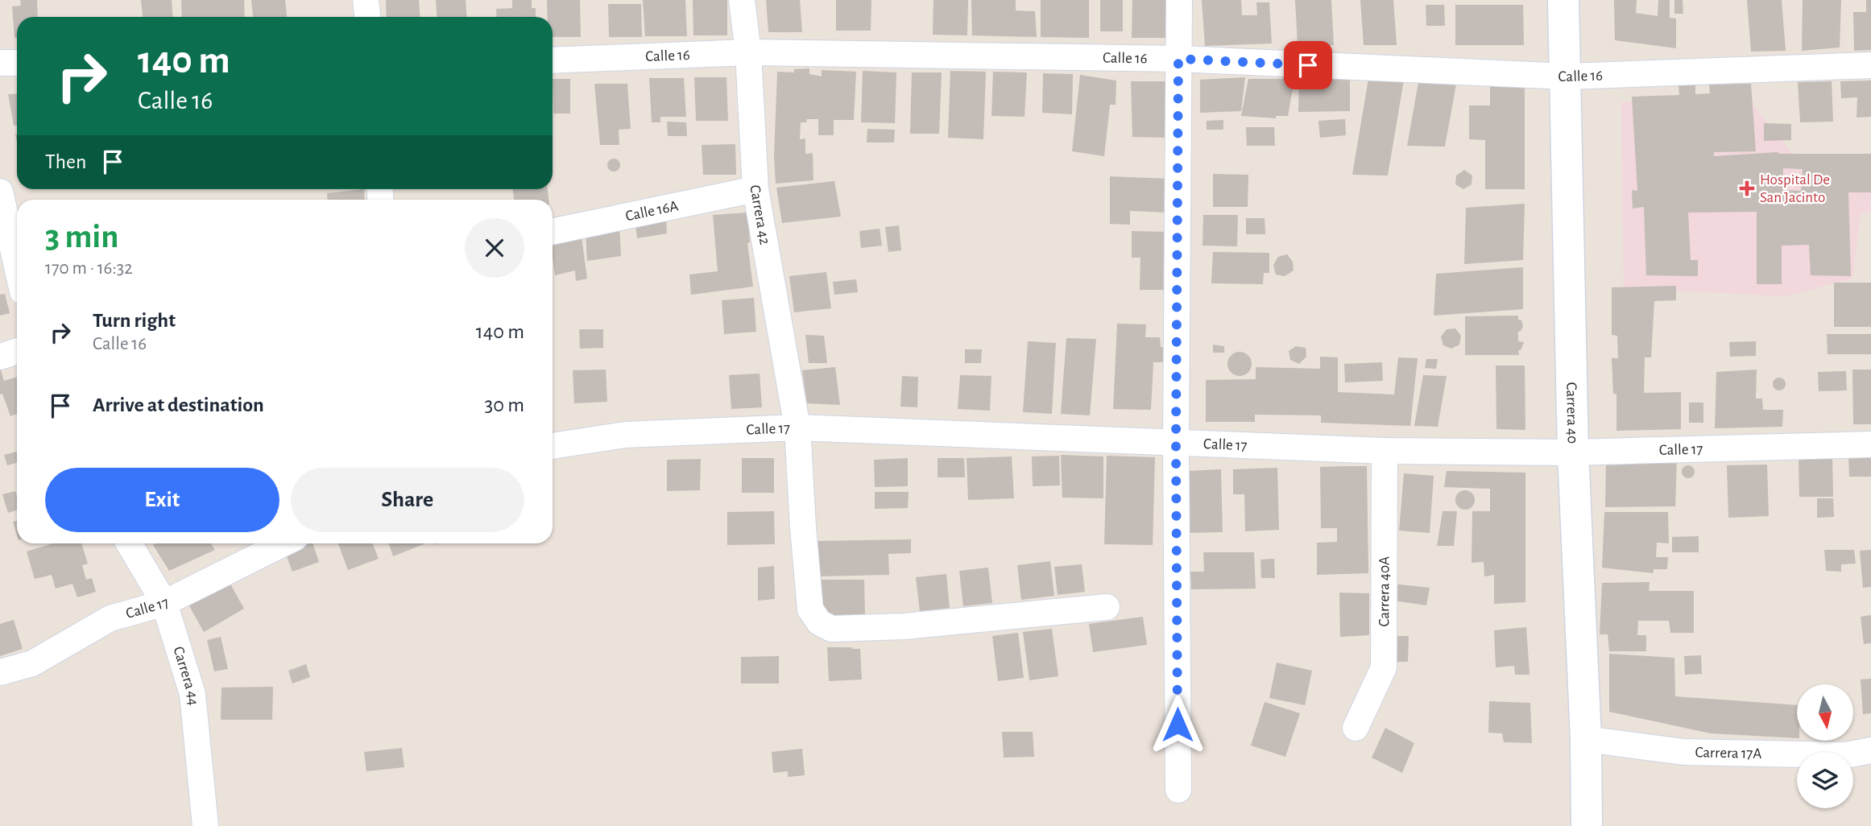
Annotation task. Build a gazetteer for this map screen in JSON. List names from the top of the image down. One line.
{"streets":{"street":["Calle 16","Calle 16A","Carrera 42","Carrera 40","Calle 17","Carrera 40A","Carrera 44","Carrera 17A"]},"crossings":[["Calle 16","Carrera 42"],["Calle 16","Carrera 40"],["Calle 16A","Carrera 42"],["Carrera 42","Calle 17"],["Carrera 40","Calle 17"],["Carrera 40","Carrera 17A"],["Calle 17","Carrera 40A"],["Calle 17","Carrera 44"]],"places":{"health":["Hospital De San Jacinto"]},"north":"bottom","page":{"turn":["140 m","Calle 16"],"then":"Then","heading":["3 min","170 m · 16:32"],"list":[{"name":"Turn right","note":"Calle 16","value":"140 m"},{"name":"Arrive at destination","value":"30 m"}],"buttons":["Exit","Share"]}}
